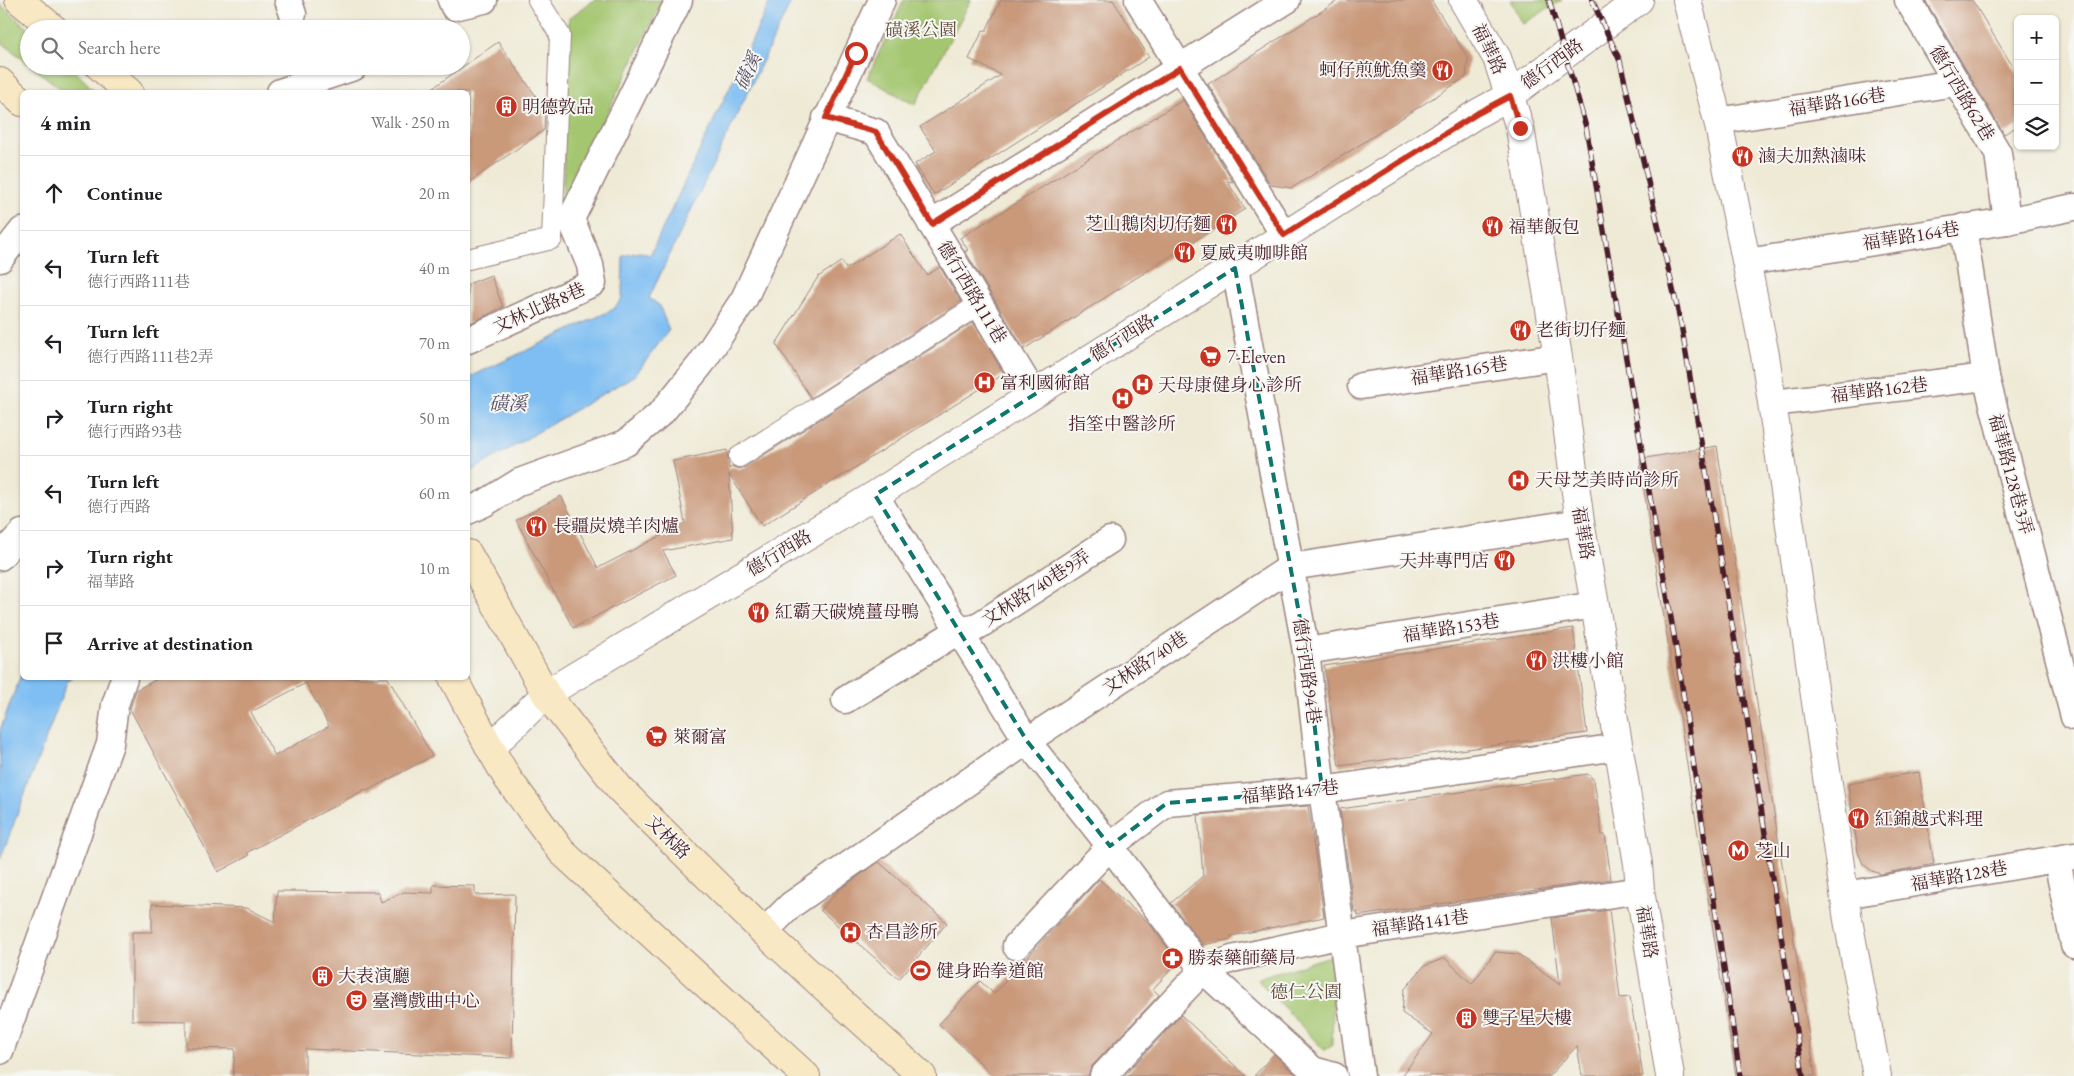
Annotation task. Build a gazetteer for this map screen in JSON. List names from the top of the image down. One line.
{"streets":{"main road":["文林路"],"street":["福華路","德行西路","德行西路62巷","福華路166巷","福華路164巷","德行西路111巷","文林北路8巷","福華路165巷","福華路162巷","福華路128巷3弄","文林路740巷9弄","福華路153巷","文林路740巷","德行西路94巷","福華路147巷","福華路128巷","福華路141巷"]},"crossings":[["福華路","德行西路"],["福華路","福華路165巷"],["福華路","福華路153巷"],["福華路","文林路740巷"],["福華路","福華路147巷"],["福華路","福華路141巷"],["德行西路","德行西路111巷"],["德行西路","文林路740巷9弄"],["德行西路","德行西路94巷"],["德行西路","文林路"],["德行西路62巷","福華路166巷"],["德行西路62巷","福華路164巷"],["福華路164巷","福華路128巷3弄"],["福華路162巷","福華路128巷3弄"],["文林路740巷9弄","文林路740巷"],["文林路740巷9弄","福華路147巷"],["文林路740巷9弄","福華路141巷"],["福華路153巷","德行西路94巷"],["文林路740巷","德行西路94巷"],["文林路740巷","文林路"],["德行西路94巷","福華路147巷"],["德行西路94巷","福華路141巷"]],"water":["磺溪"],"parks":["磺溪公園","德仁公園"],"places":{"restaurant":["蚵仔煎魷魚羹","滷夫加熱滷味","芝山鵝肉切仔麵","福華飯包","夏威夷咖啡館","老街切仔麵","長疆炭燒羊肉爐","天丼專門店","紅霸天碳燒薑母鴨","洪樓小館","紅錦越式料理"],"building":["明德敦品","大表演廳","雙子星大樓"],"supermarket":["7-Eleven","萊爾富"],"hospital":["富利國術館","天母康健身心診所","指筌中醫診所","天母芝美時尚診所","杏昌診所"],"metro station":["芝山"],"pharmacy":["勝泰藥師藥局"],"sports":["健身跆拳道館"],"theatre":["臺灣戲曲中心"]},"page":{"map_buttons":["+","−"],"search":"Search here","heading":["4 min","Walk · 250 m"],"list":[["Continue","20 m"],["Turn left","德行西路111巷","40 m"],["Turn left","德行西路111巷2弄","70 m"],["Turn right","德行西路93巷","50 m"],["Turn left","德行西路","60 m"],["Turn right","福華路","10 m"],"Arrive at destination"]}}
